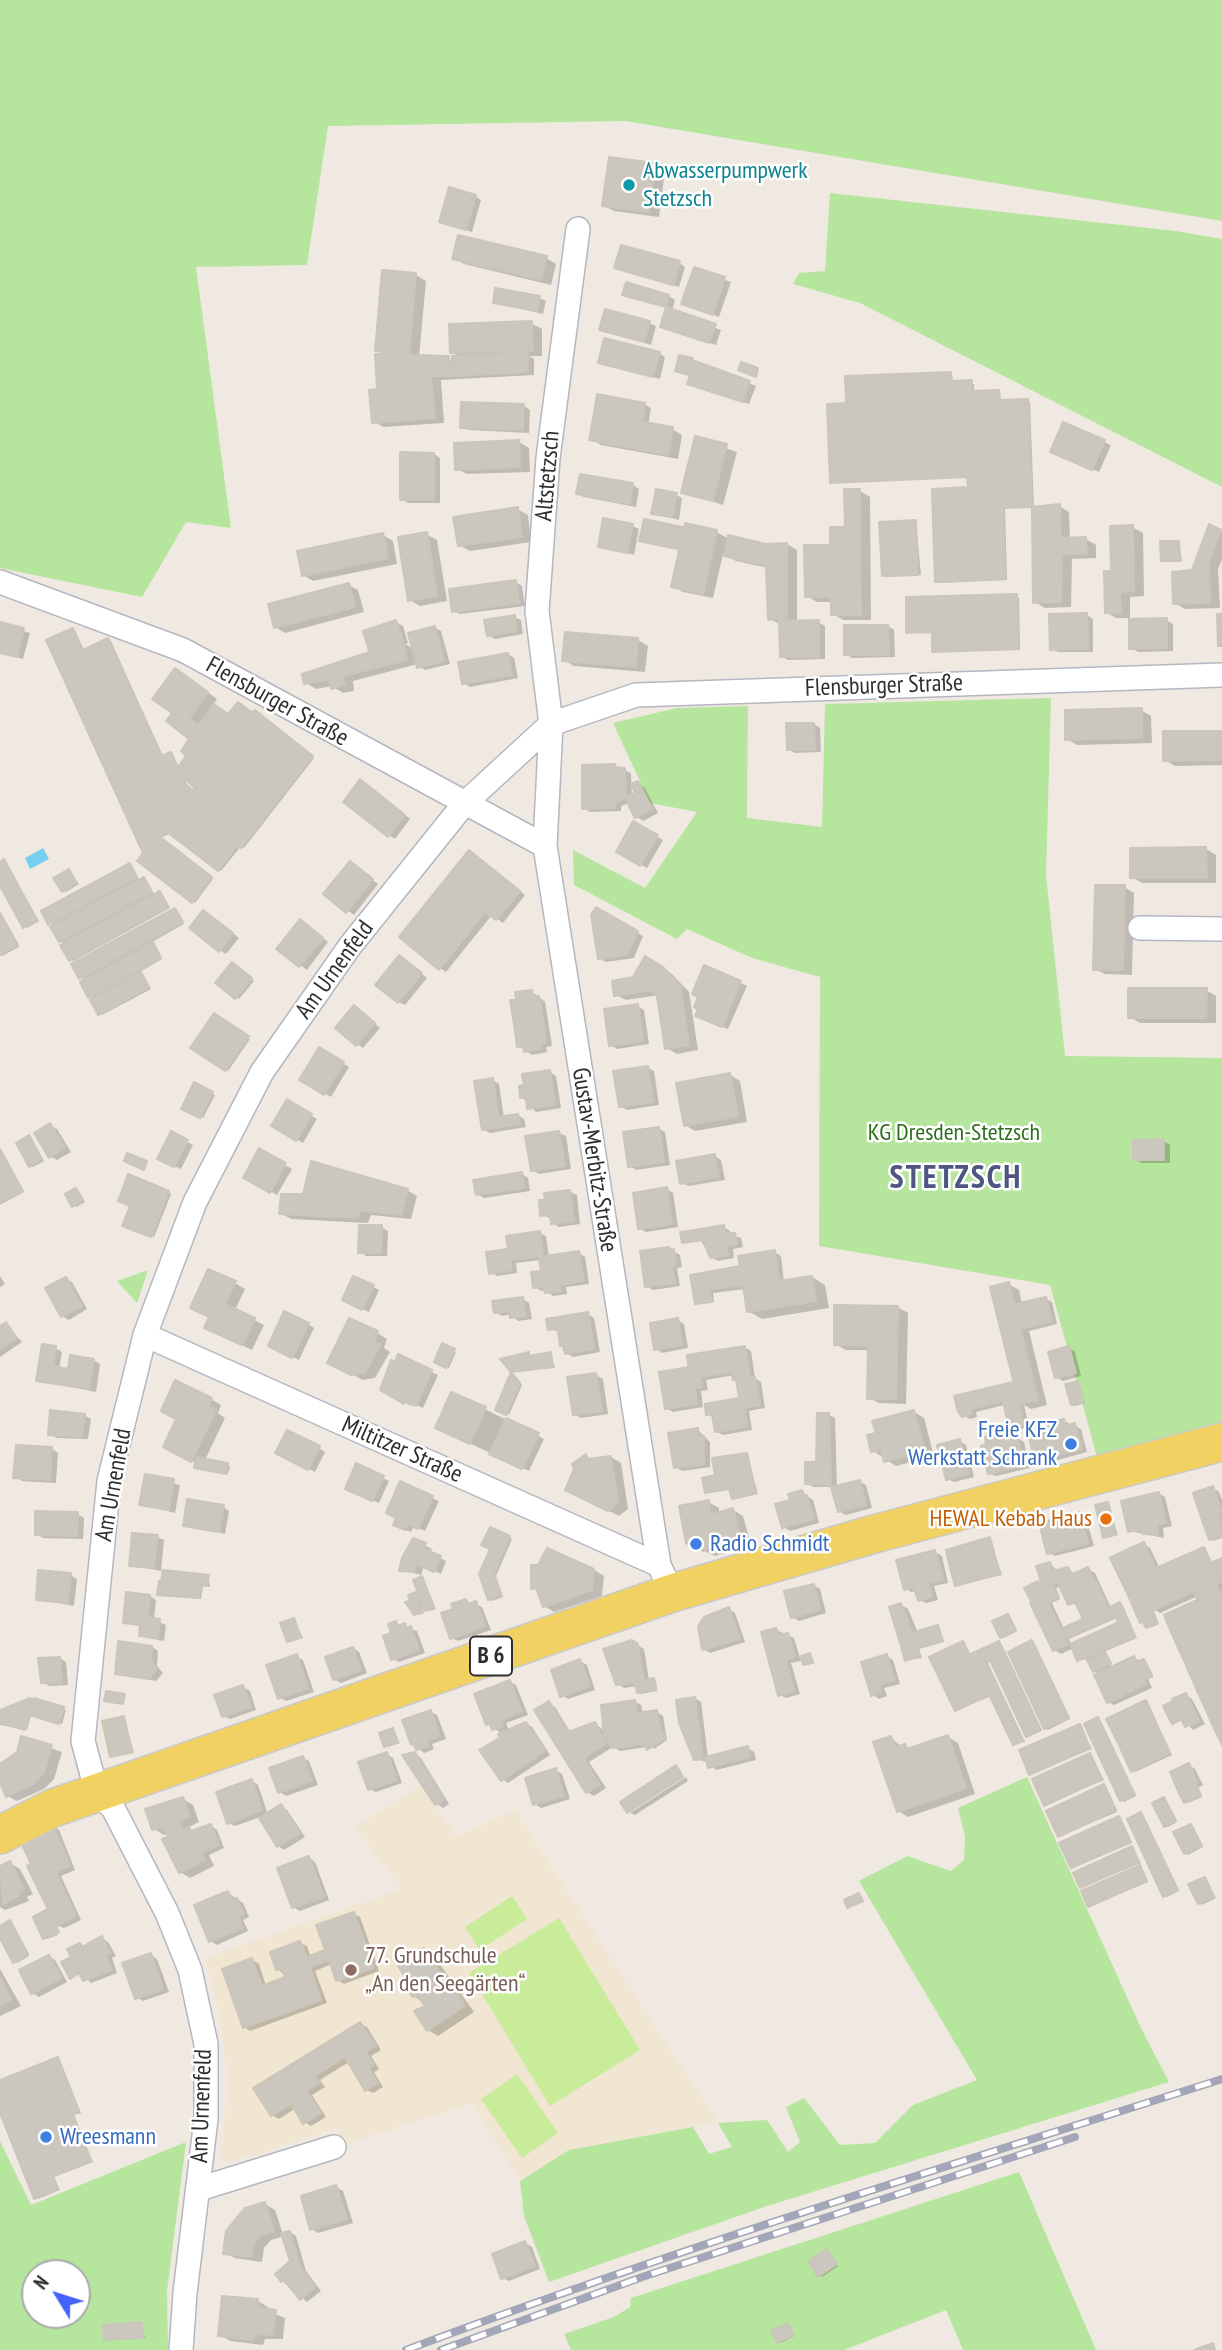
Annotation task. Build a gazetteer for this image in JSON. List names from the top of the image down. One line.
{"streets":{"main road":["B 6"],"street":["Altstetzsch","Flensburger Straße","Am Urnenfeld","Gustav-Merbitz-Straße","Miltitzer Straße"]},"crossings":[["Altstetzsch","Flensburger Straße"],["Altstetzsch","Am Urnenfeld"],["Altstetzsch","Gustav-Merbitz-Straße"],["Flensburger Straße","Am Urnenfeld"],["Flensburger Straße","Gustav-Merbitz-Straße"],["Am Urnenfeld","Gustav-Merbitz-Straße"],["Am Urnenfeld","Miltitzer Straße"],["Am Urnenfeld","B 6"],["Gustav-Merbitz-Straße","Miltitzer Straße"],["Gustav-Merbitz-Straße","B 6"],["Miltitzer Straße","B 6"]],"districts":["STETZSCH"],"parks":["KG Dresden-Stetzsch"],"places":["Abwasserpumpwerk Stetzsch","Freie KFZ Werkstatt Schrank","HEWAL Kebab Haus","Radio Schmidt","77. Grundschule „An den Seegärten“","Wreesmann"],"north":"top left"}
